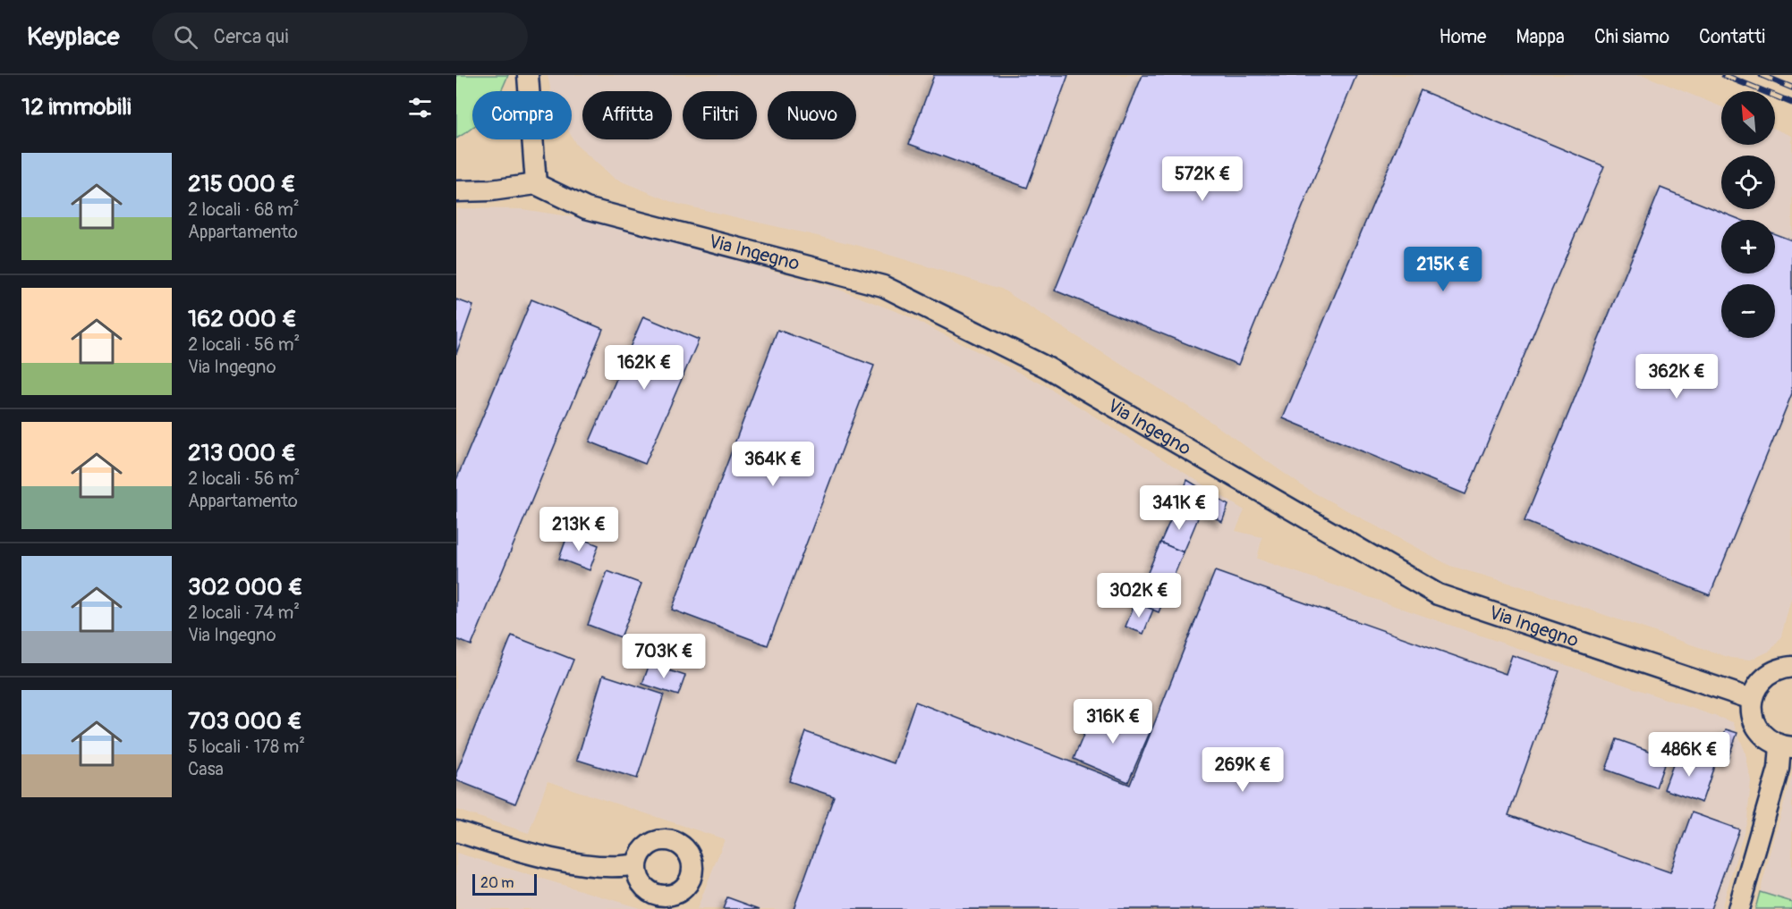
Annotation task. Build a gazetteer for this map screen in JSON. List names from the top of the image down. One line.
{"streets":{"street":["Via Ingegno"]},"scale_bar":"20 m","north":"top left","page":{"header":"Keyplace","search":"Cerca qui","nav":["Home","Mappa","Chi siamo","Contatti"],"heading":"12 immobili","map_buttons":["+","−"],"chip":["Compra","Affitta","Filtri","Nuovo"],"list":[{"name":"215 000 €","note":"2 locali · 68 m² · Appartamento"},{"name":"162 000 €","note":"2 locali · 56 m² · Via Ingegno"},{"name":"213 000 €","note":"2 locali · 56 m² · Appartamento"},{"name":"302 000 €","note":"2 locali · 74 m² · Via Ingegno"},{"name":"703 000 €","note":"5 locali · 178 m² · Casa"}],"price":["572K €","215K €","162K €","362K €","364K €","341K €","213K €","302K €","703K €","316K €","486K €","269K €"],"scale":"20 m"}}
